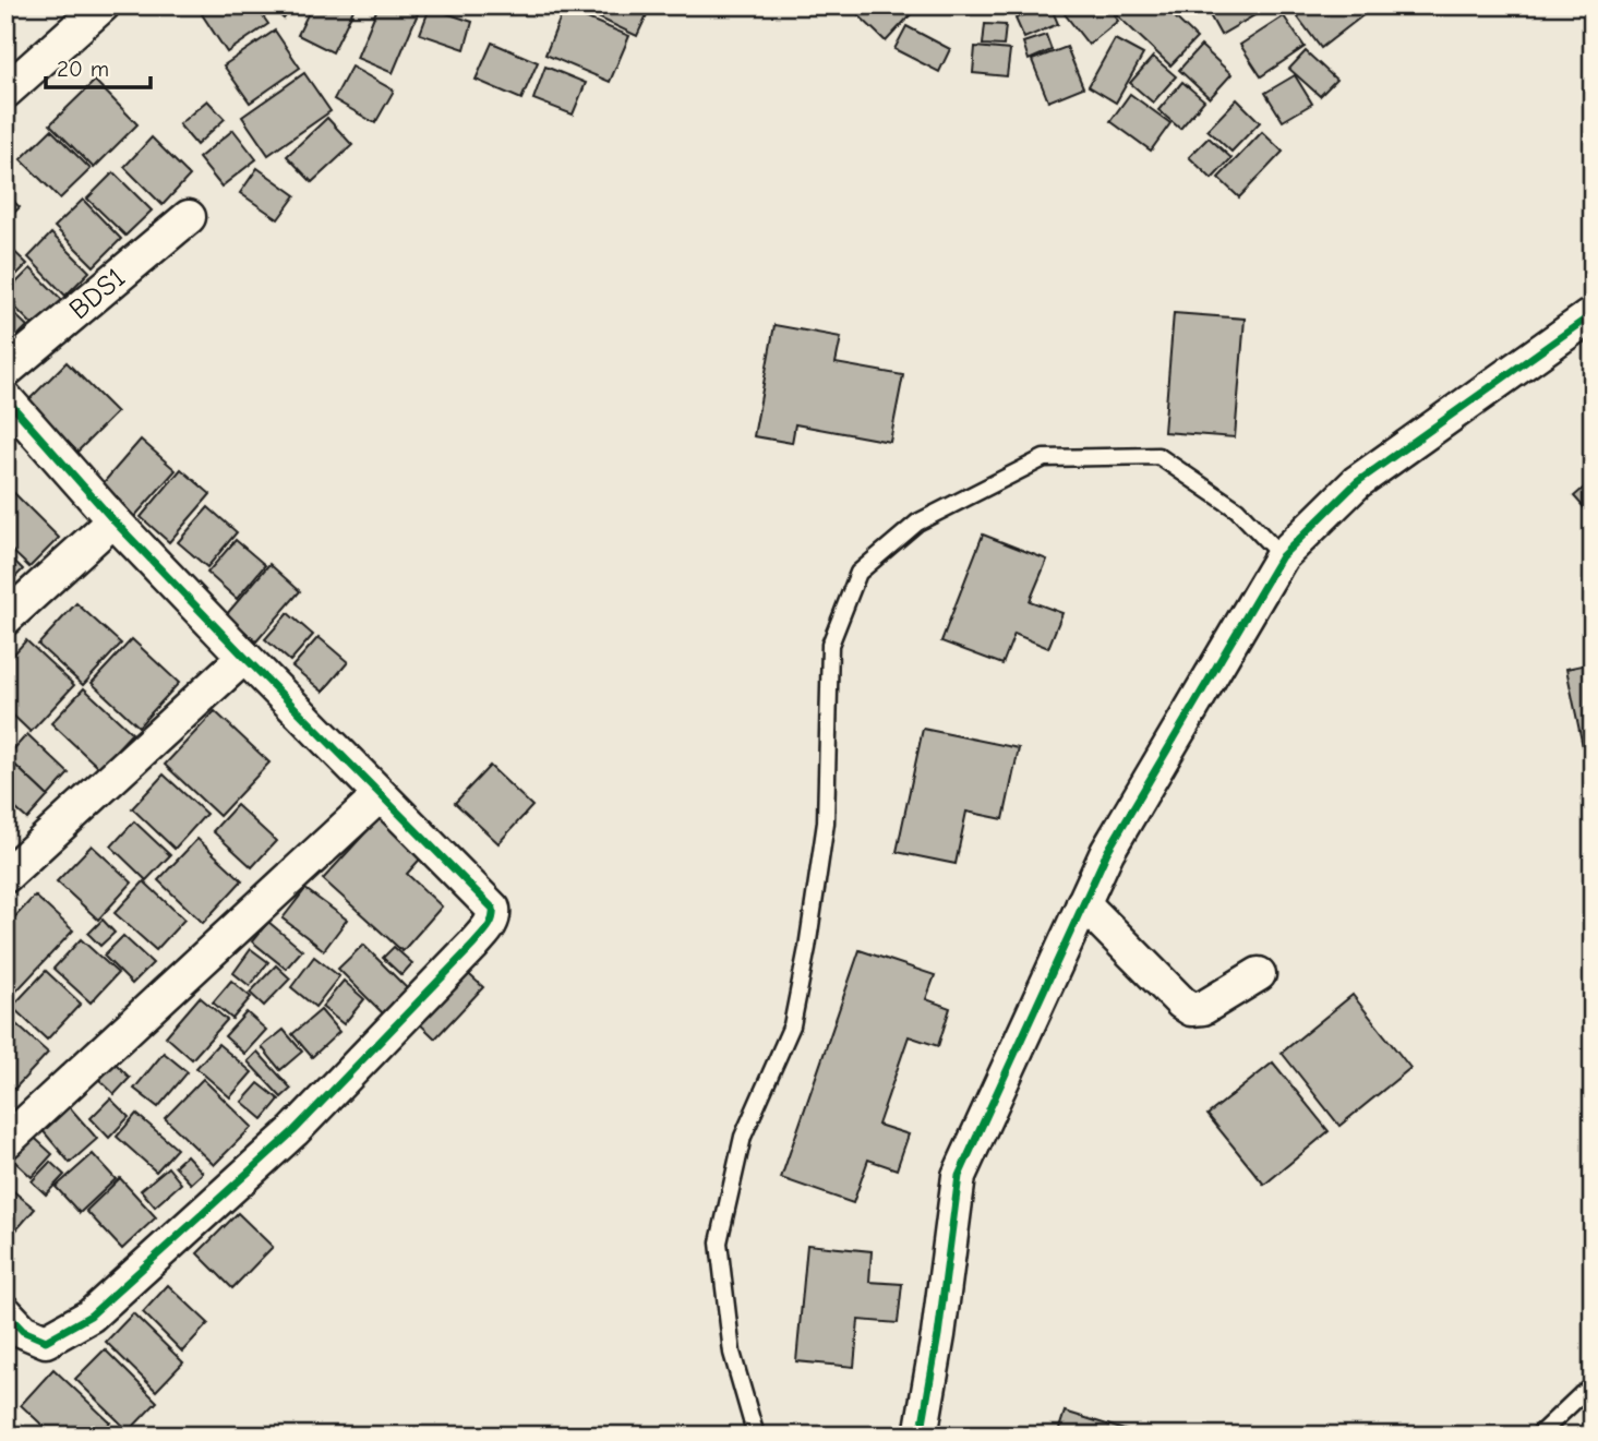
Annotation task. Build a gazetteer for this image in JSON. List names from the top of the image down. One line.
{"streets":{"street":["BDS1"]},"scale_bar":"20 m"}
